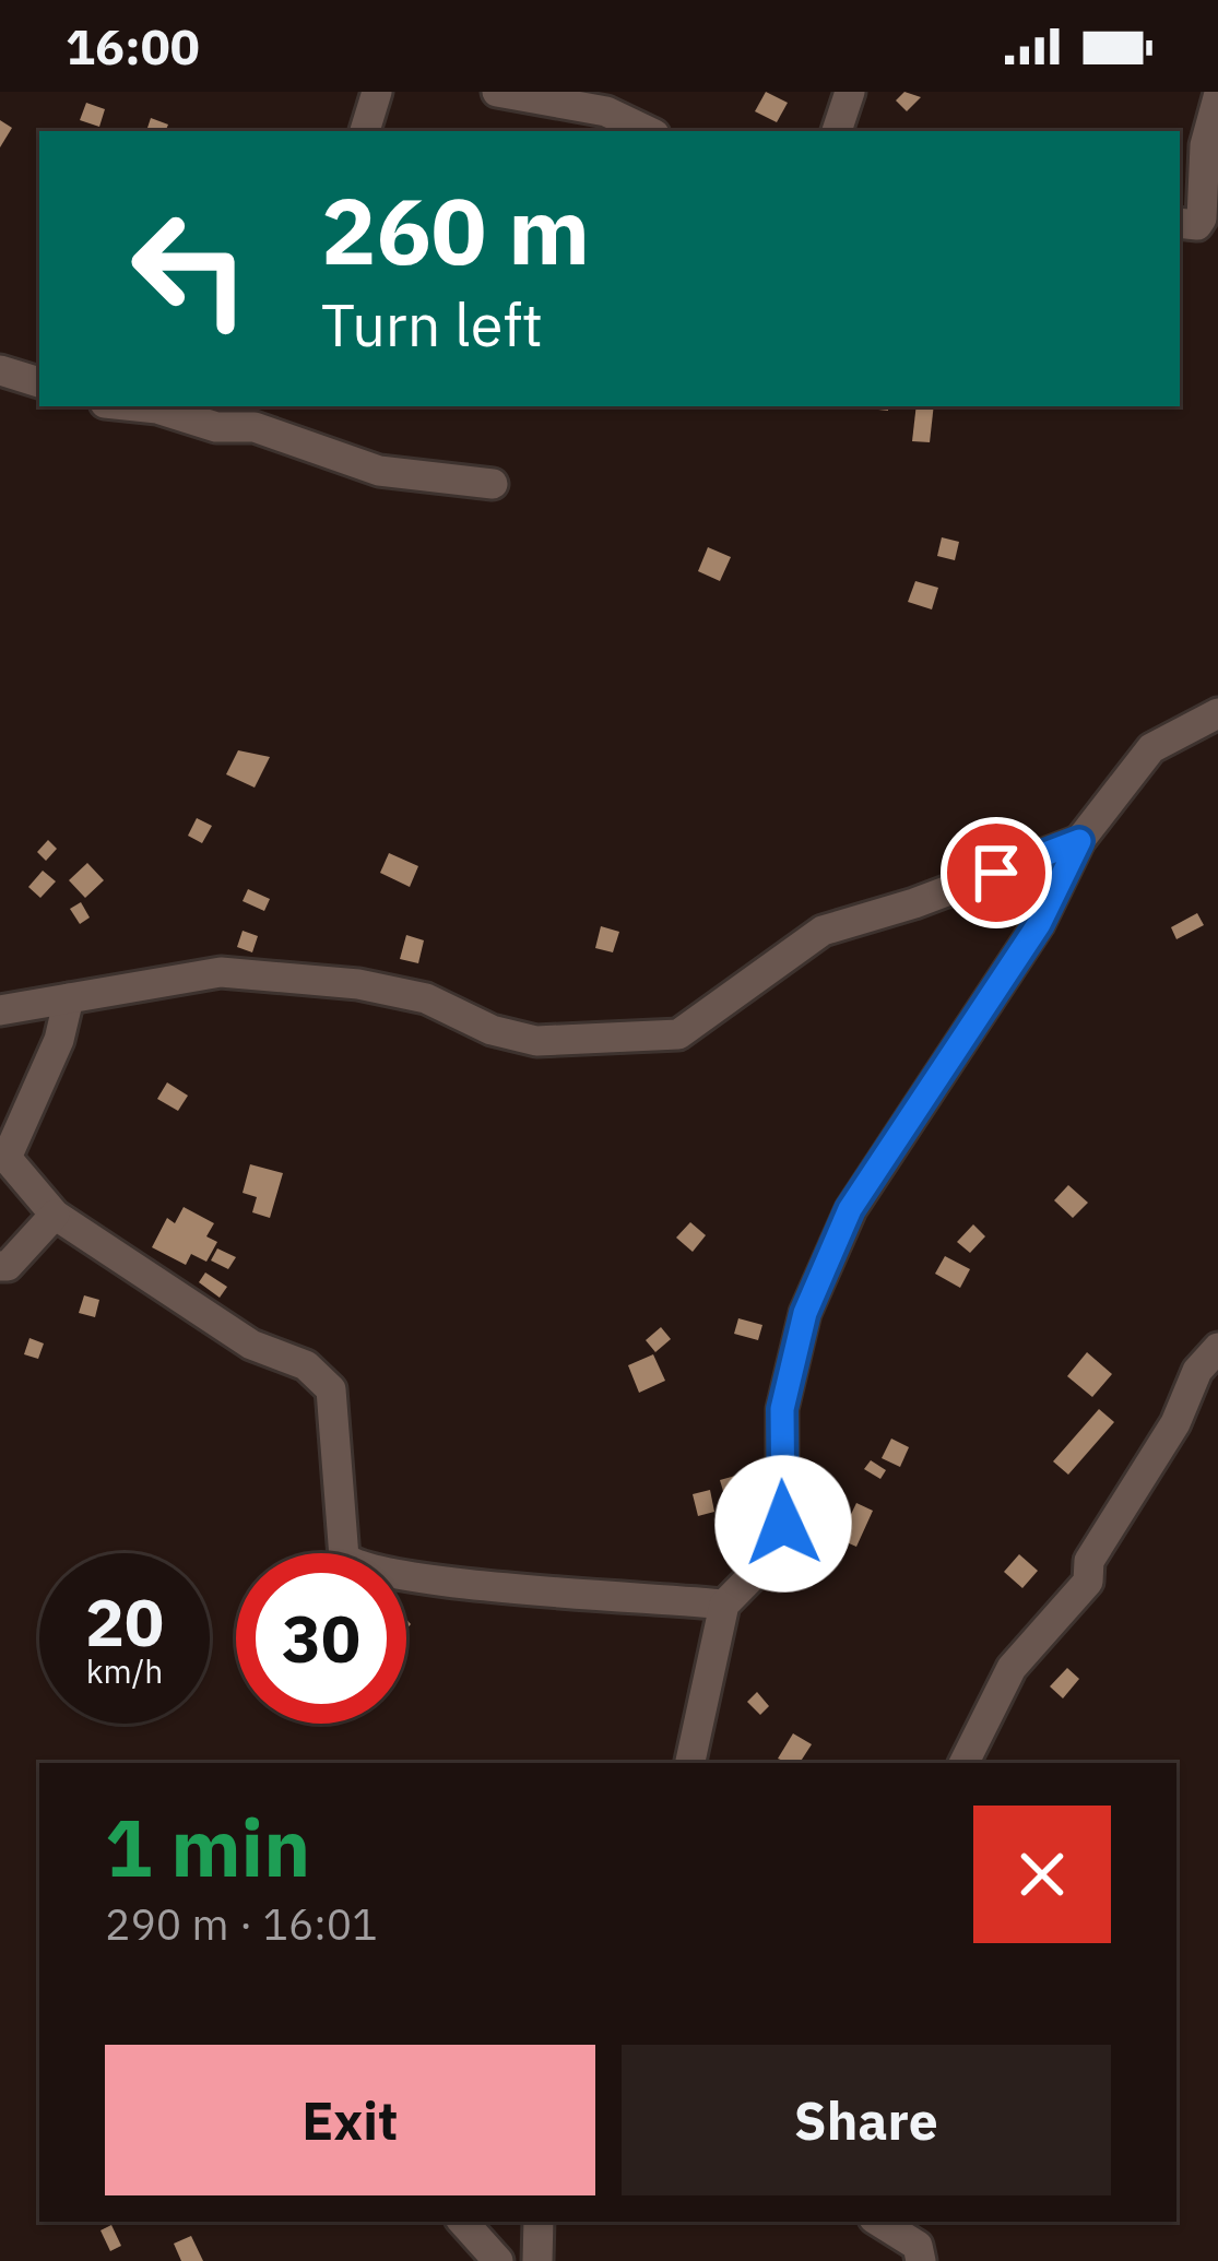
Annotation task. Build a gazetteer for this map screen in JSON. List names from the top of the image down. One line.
{"page":{"status":"16:00","turn":["260 m","Turn left"],"speed":"20 km/h","limit":"30","heading":["1 min","290 m · 16:01"],"buttons":["Exit","Share"]}}
